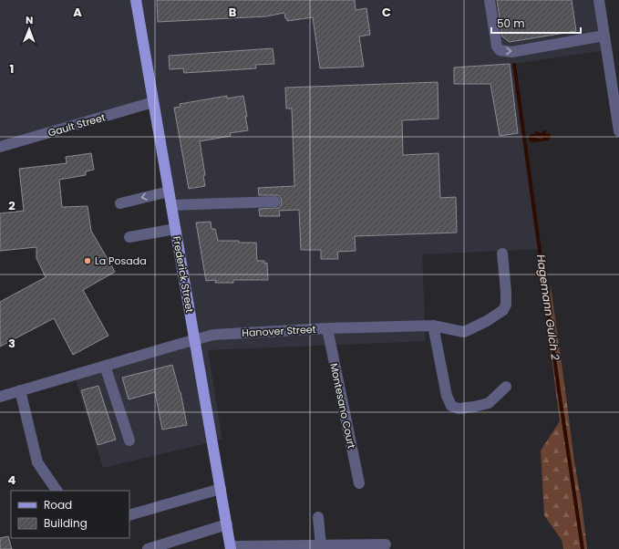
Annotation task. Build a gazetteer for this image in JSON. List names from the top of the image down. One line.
{"streets":{"main road":["Frederick Street"],"street":["Gault Street","Hanover Street","Montesano Court"]},"crossings":[["Gault Street","Frederick Street"],["Frederick Street","Hanover Street"],["Hanover Street","Montesano Court"]],"water":["Hagemann Gulch 2"],"places":["La Posada"],"legend":["Road","Building"],"scale_bar":"50 m","north":"top","grid":{"columns":["A","B","C"],"rows":["1","2","3","4"]}}
